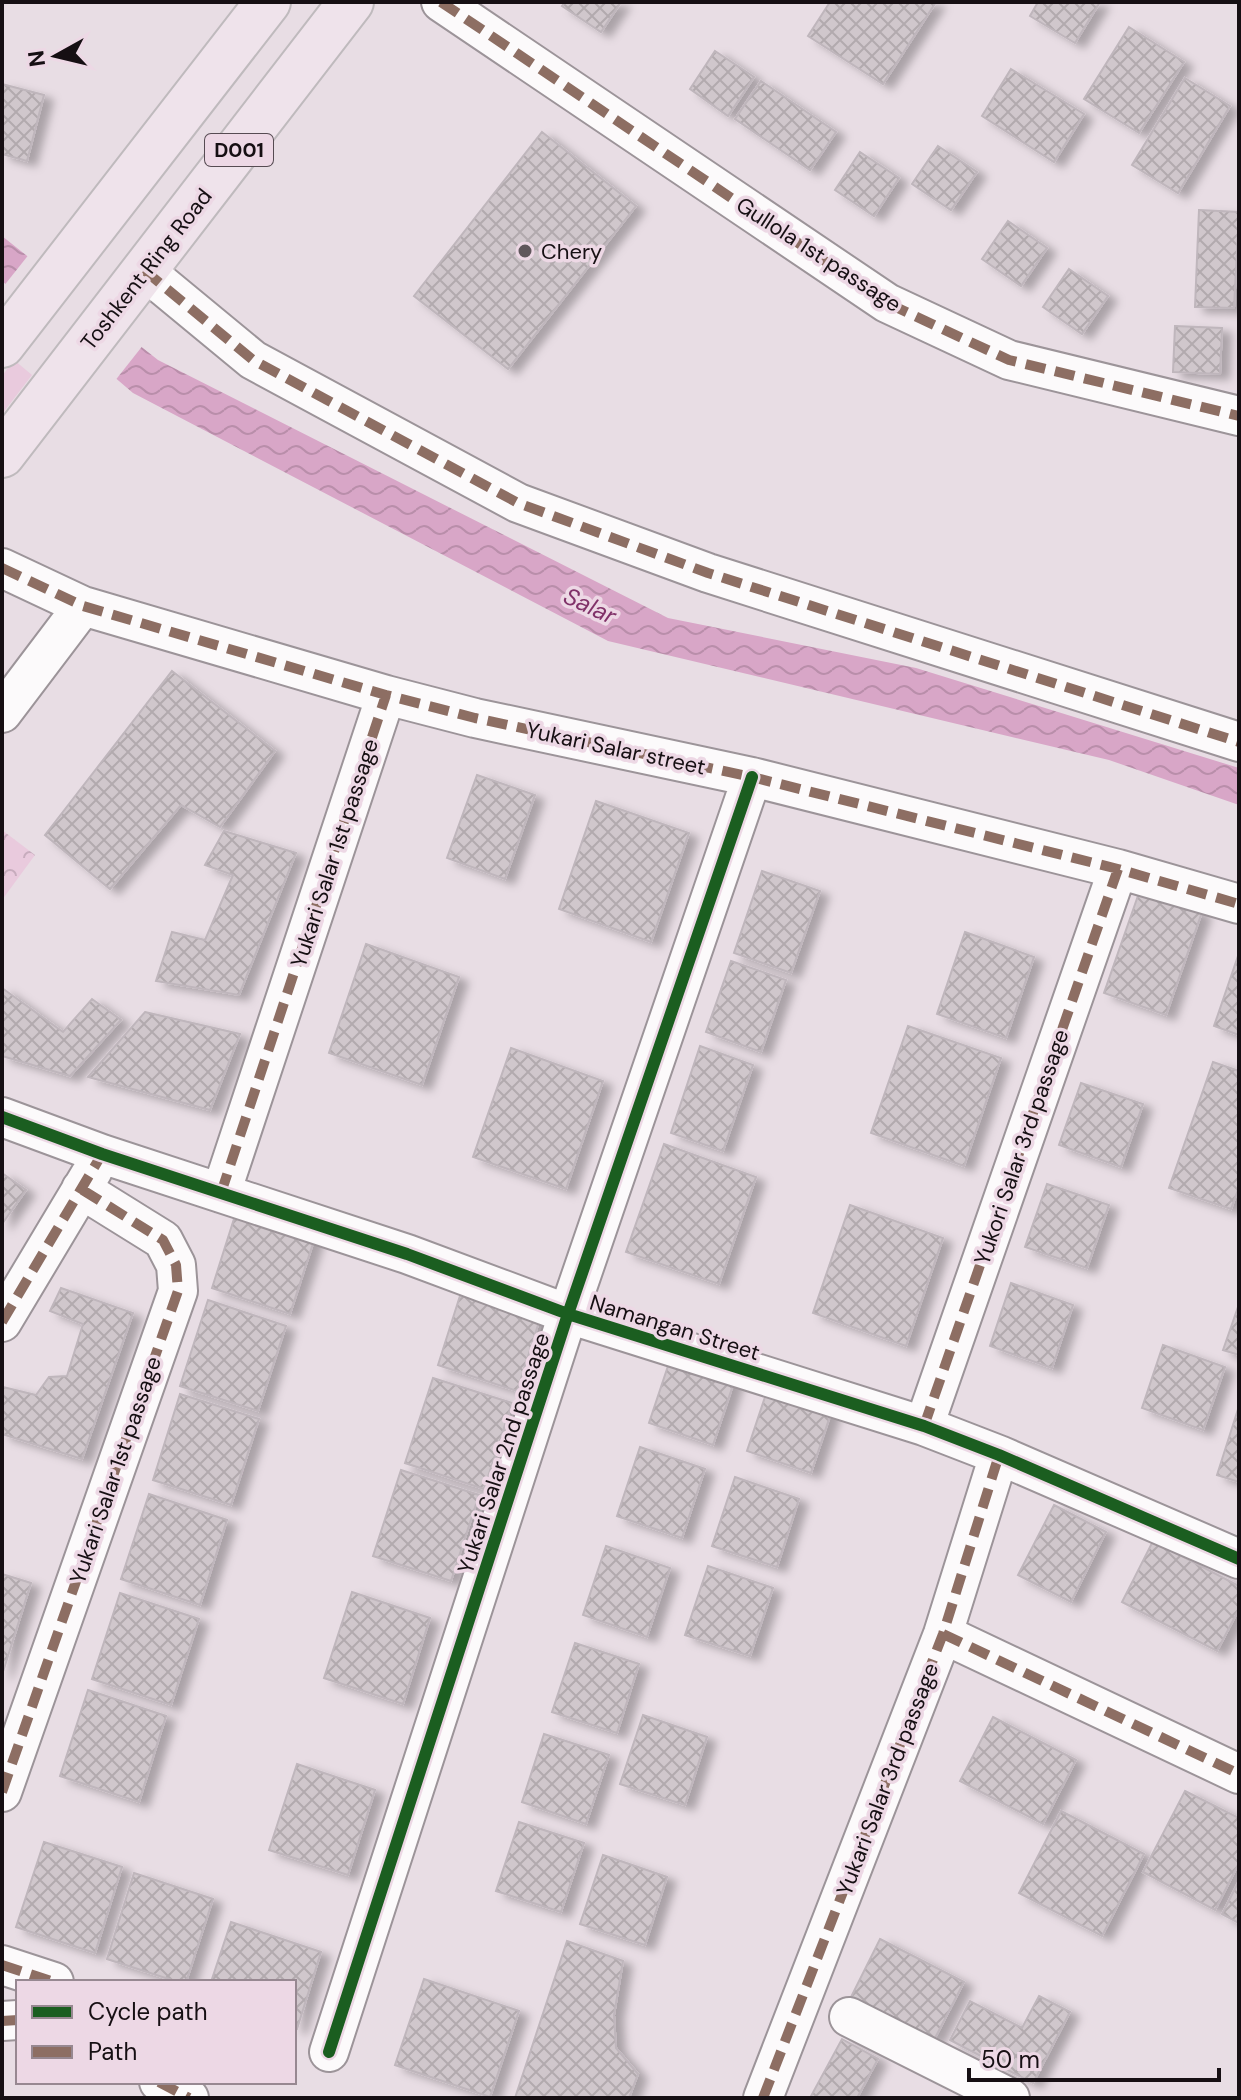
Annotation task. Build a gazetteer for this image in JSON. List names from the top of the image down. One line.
{"streets":{"highway":["D001","Toshkent Ring Road"],"street":["Gullola 1st passage","Yukari Salar street","Yukari Salar 1st passage","Yukori Salar 3rd passage","Namangan Street","Yukari Salar 2nd passage","Yukari Salar 3rd passage"]},"crossings":[["Yukari Salar street","Yukari Salar 1st passage"],["Yukari Salar street","Yukori Salar 3rd passage"],["Yukari Salar street","Yukari Salar 2nd passage"],["Yukari Salar 1st passage","Namangan Street"],["Yukori Salar 3rd passage","Namangan Street"],["Namangan Street","Yukari Salar 2nd passage"],["Namangan Street","Yukari Salar 3rd passage"]],"water":["Salar"],"places":["Chery"],"legend":["Cycle path","Path"],"scale_bar":"50 m","north":"left"}
